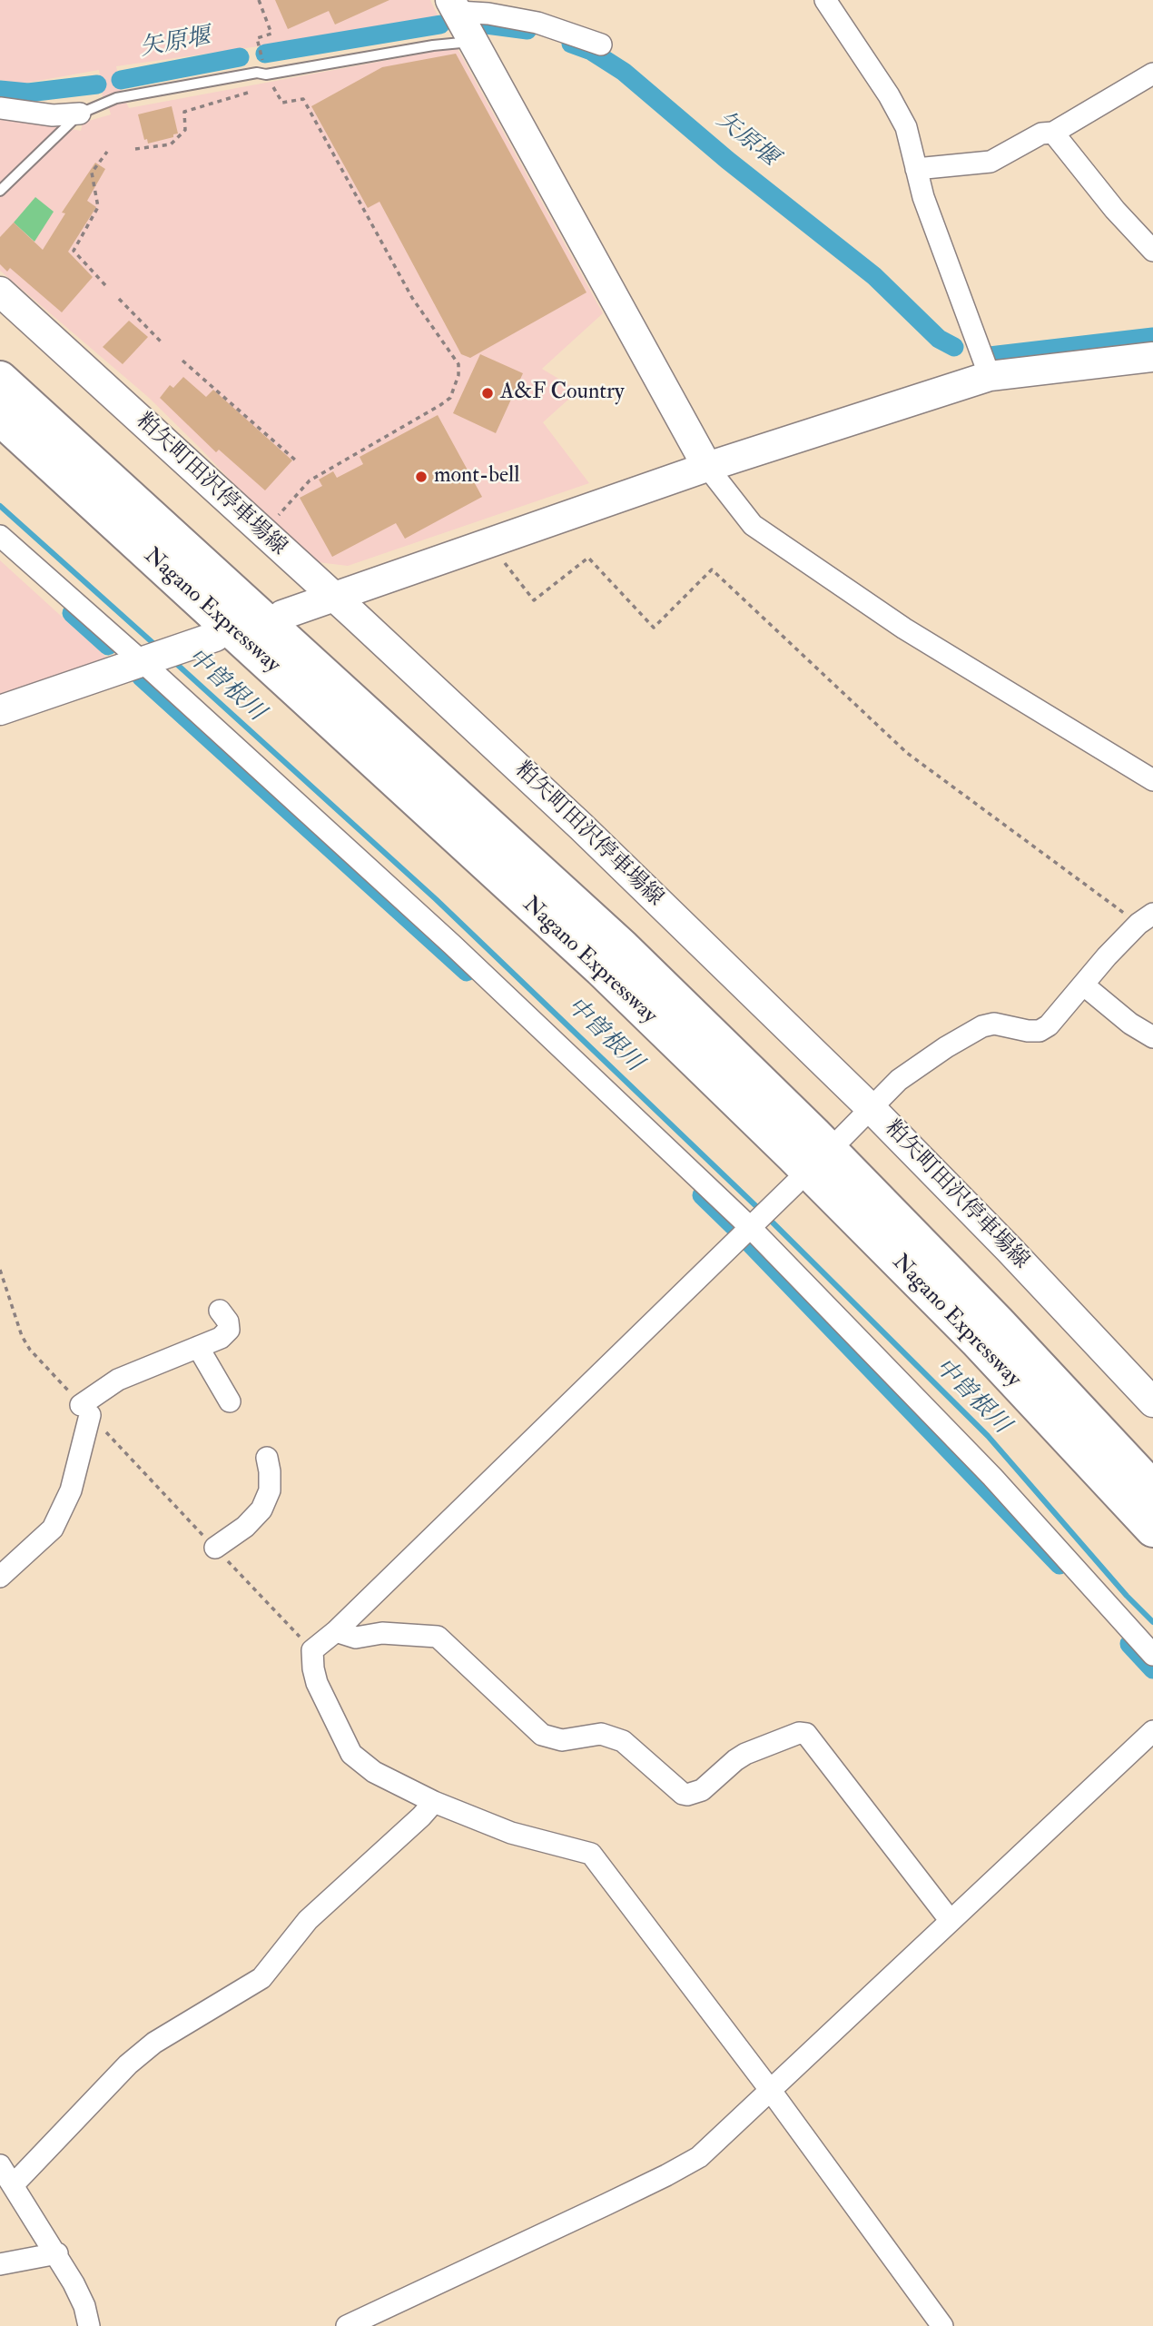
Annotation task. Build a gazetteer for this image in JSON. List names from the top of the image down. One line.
{"streets":{"highway":["Nagano Expressway"],"street":["粕矢町田沢停車場線"]},"water":["矢原堰","中曽根川"],"places":["A&F Country","mont-bell"]}
